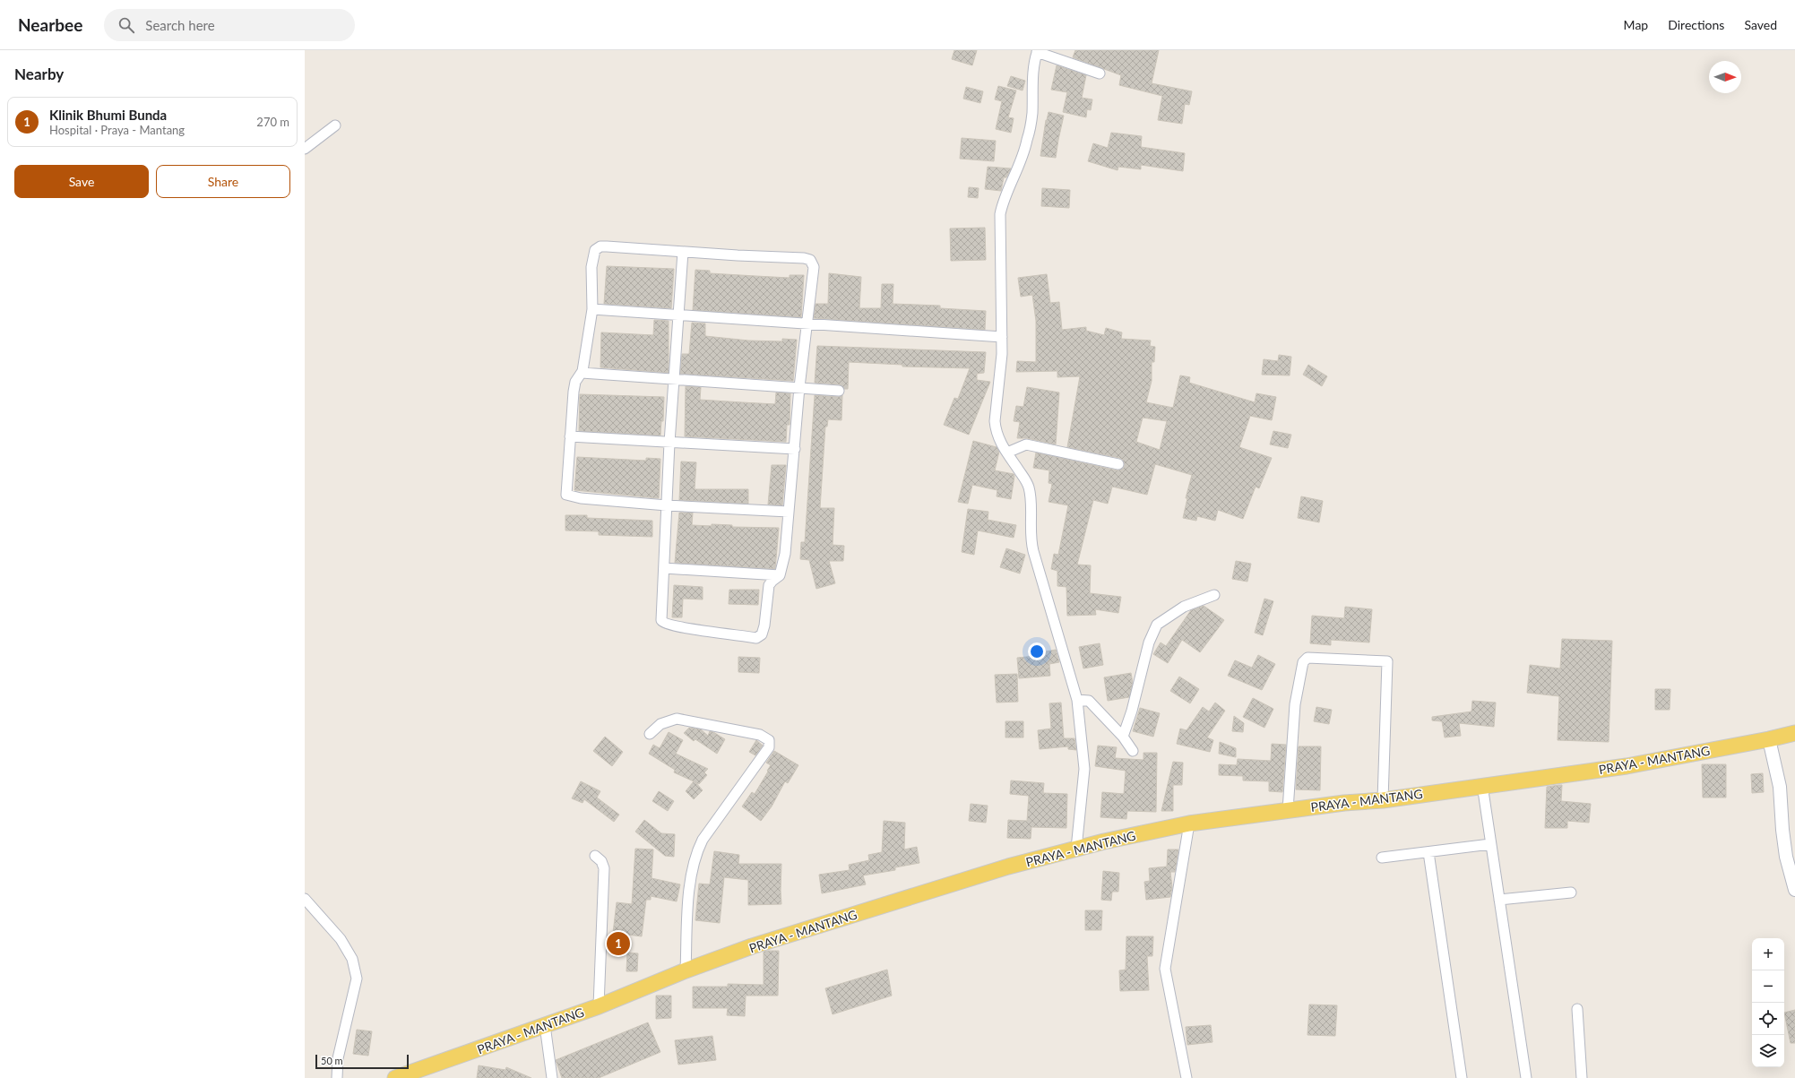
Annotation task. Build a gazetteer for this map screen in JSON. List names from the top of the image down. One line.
{"streets":{"main road":["PRAYA - MANTANG"]},"scale_bar":"50 m","north":"right","page":{"header":"Nearbee","search":"Search here","nav":["Map","Directions","Saved"],"heading":"Nearby","list":[{"mark":"1","name":"Klinik Bhumi Bunda","note":"Hospital · Praya - Mantang","value":"270 m"}],"buttons":["Save","Share"],"pins":"1","map_buttons":["+","−"],"scale":"50 m"}}
